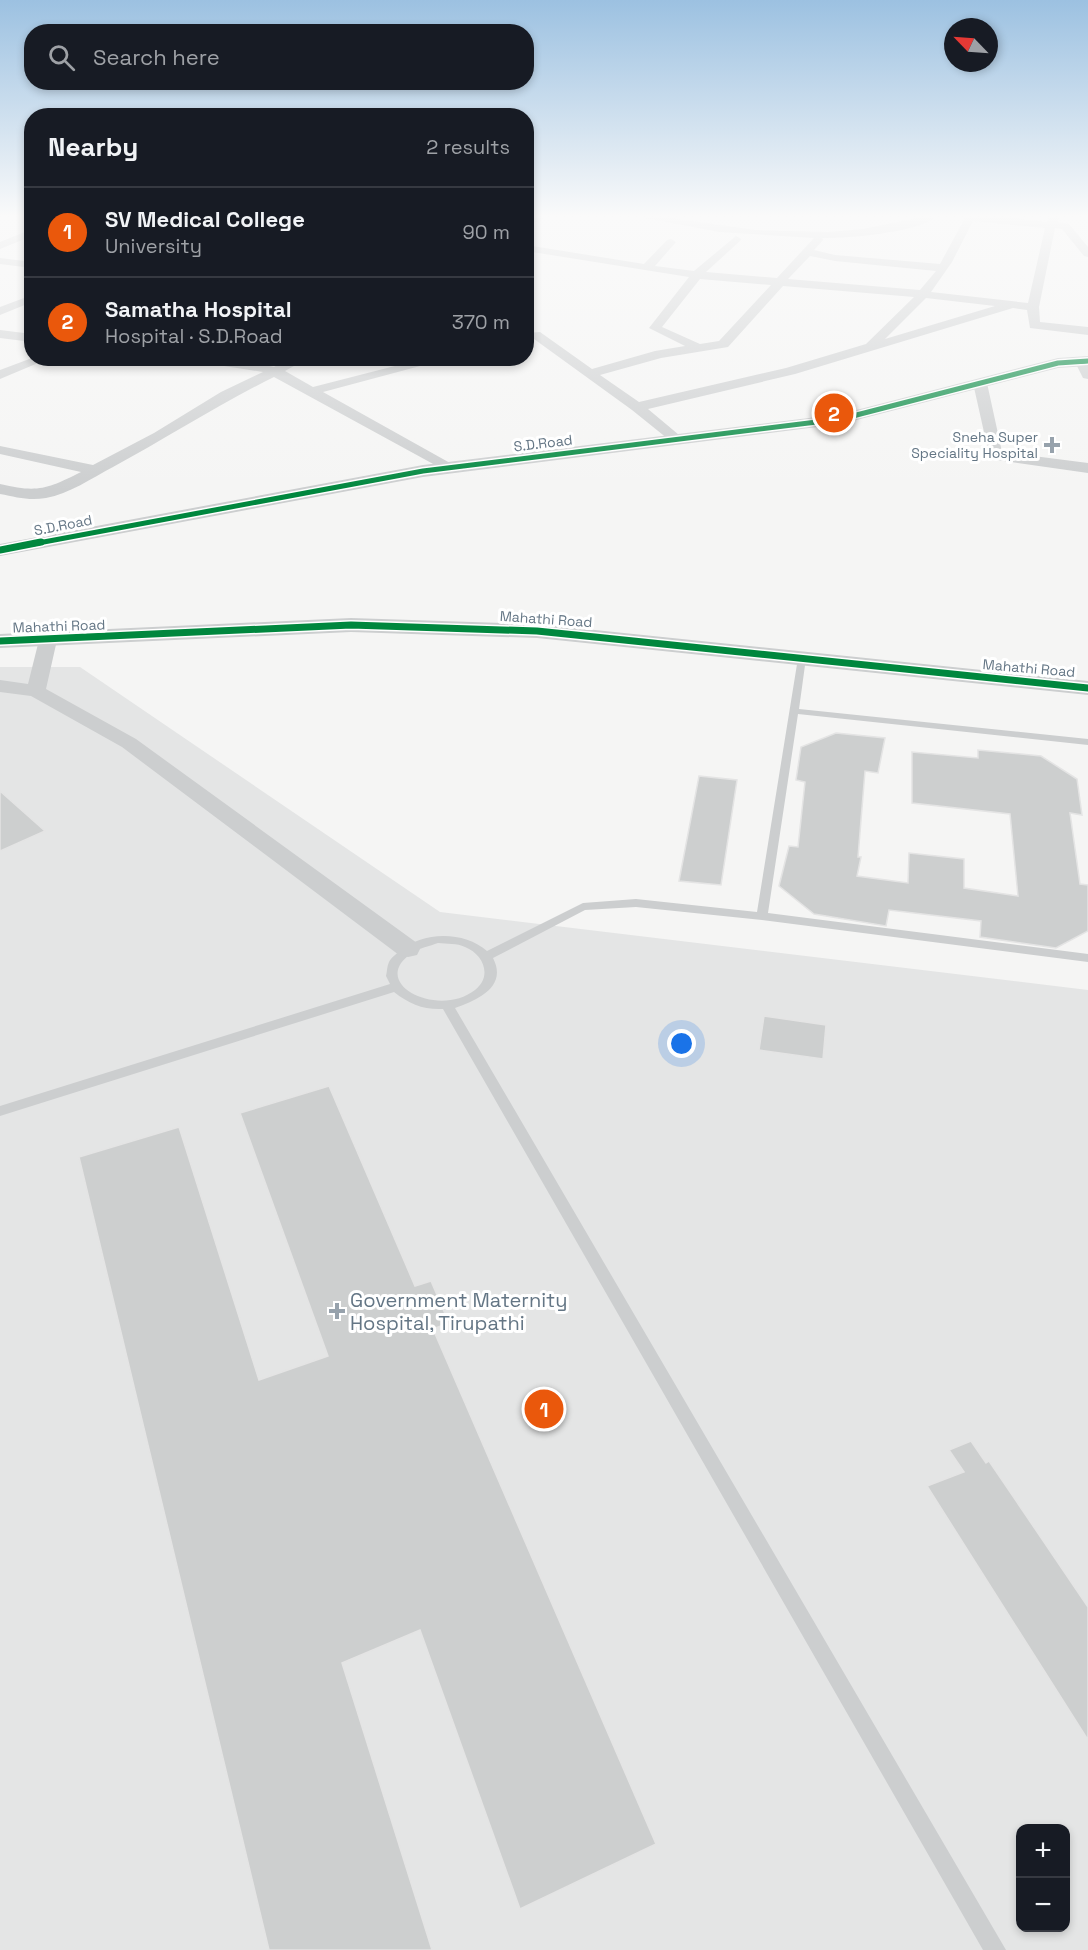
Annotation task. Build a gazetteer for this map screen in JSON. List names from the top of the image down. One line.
{"streets":{"street":["S.D.Road","Mahathi Road"]},"places":{"health":["Sneha Super Speciality Hospital","Government Maternity Hospital, Tirupathi"]},"north":"top left","page":{"search":"Search here","heading":["Nearby","2 results"],"list":[{"mark":"1","name":"SV Medical College","note":"University","value":"90 m"},{"mark":"2","name":"Samatha Hospital","note":"Hospital · S.D.Road","value":"370 m"}],"pins":["2","1"],"map_buttons":["+","−"]}}
